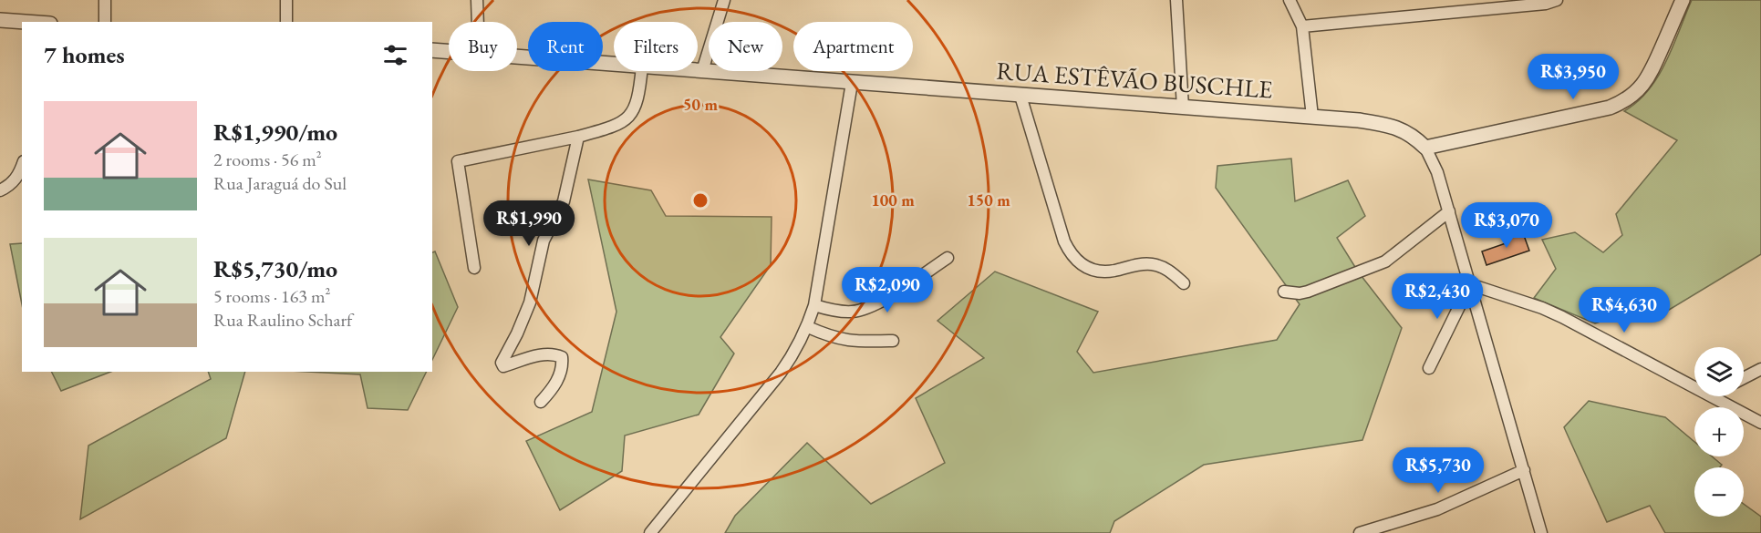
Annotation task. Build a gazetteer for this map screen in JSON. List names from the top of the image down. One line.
{"streets":{"street":["RUA ESTÊVÃO BUSCHLE"]},"page":{"chip":["Buy","Rent","Filters","New","Apartment"],"heading":"7 homes","price":["R$3,950","R$1,990","R$3,070","R$2,090","R$2,430","R$4,630","R$5,730"],"list":[{"name":"R$1,990/mo","note":"2 rooms · 56 m² · Rua Jaraguá do Sul"},{"name":"R$5,730/mo","note":"5 rooms · 163 m² · Rua Raulino Scharf"}],"map_buttons":["+","−"]},"rings":["50 m","100 m","150 m"]}
